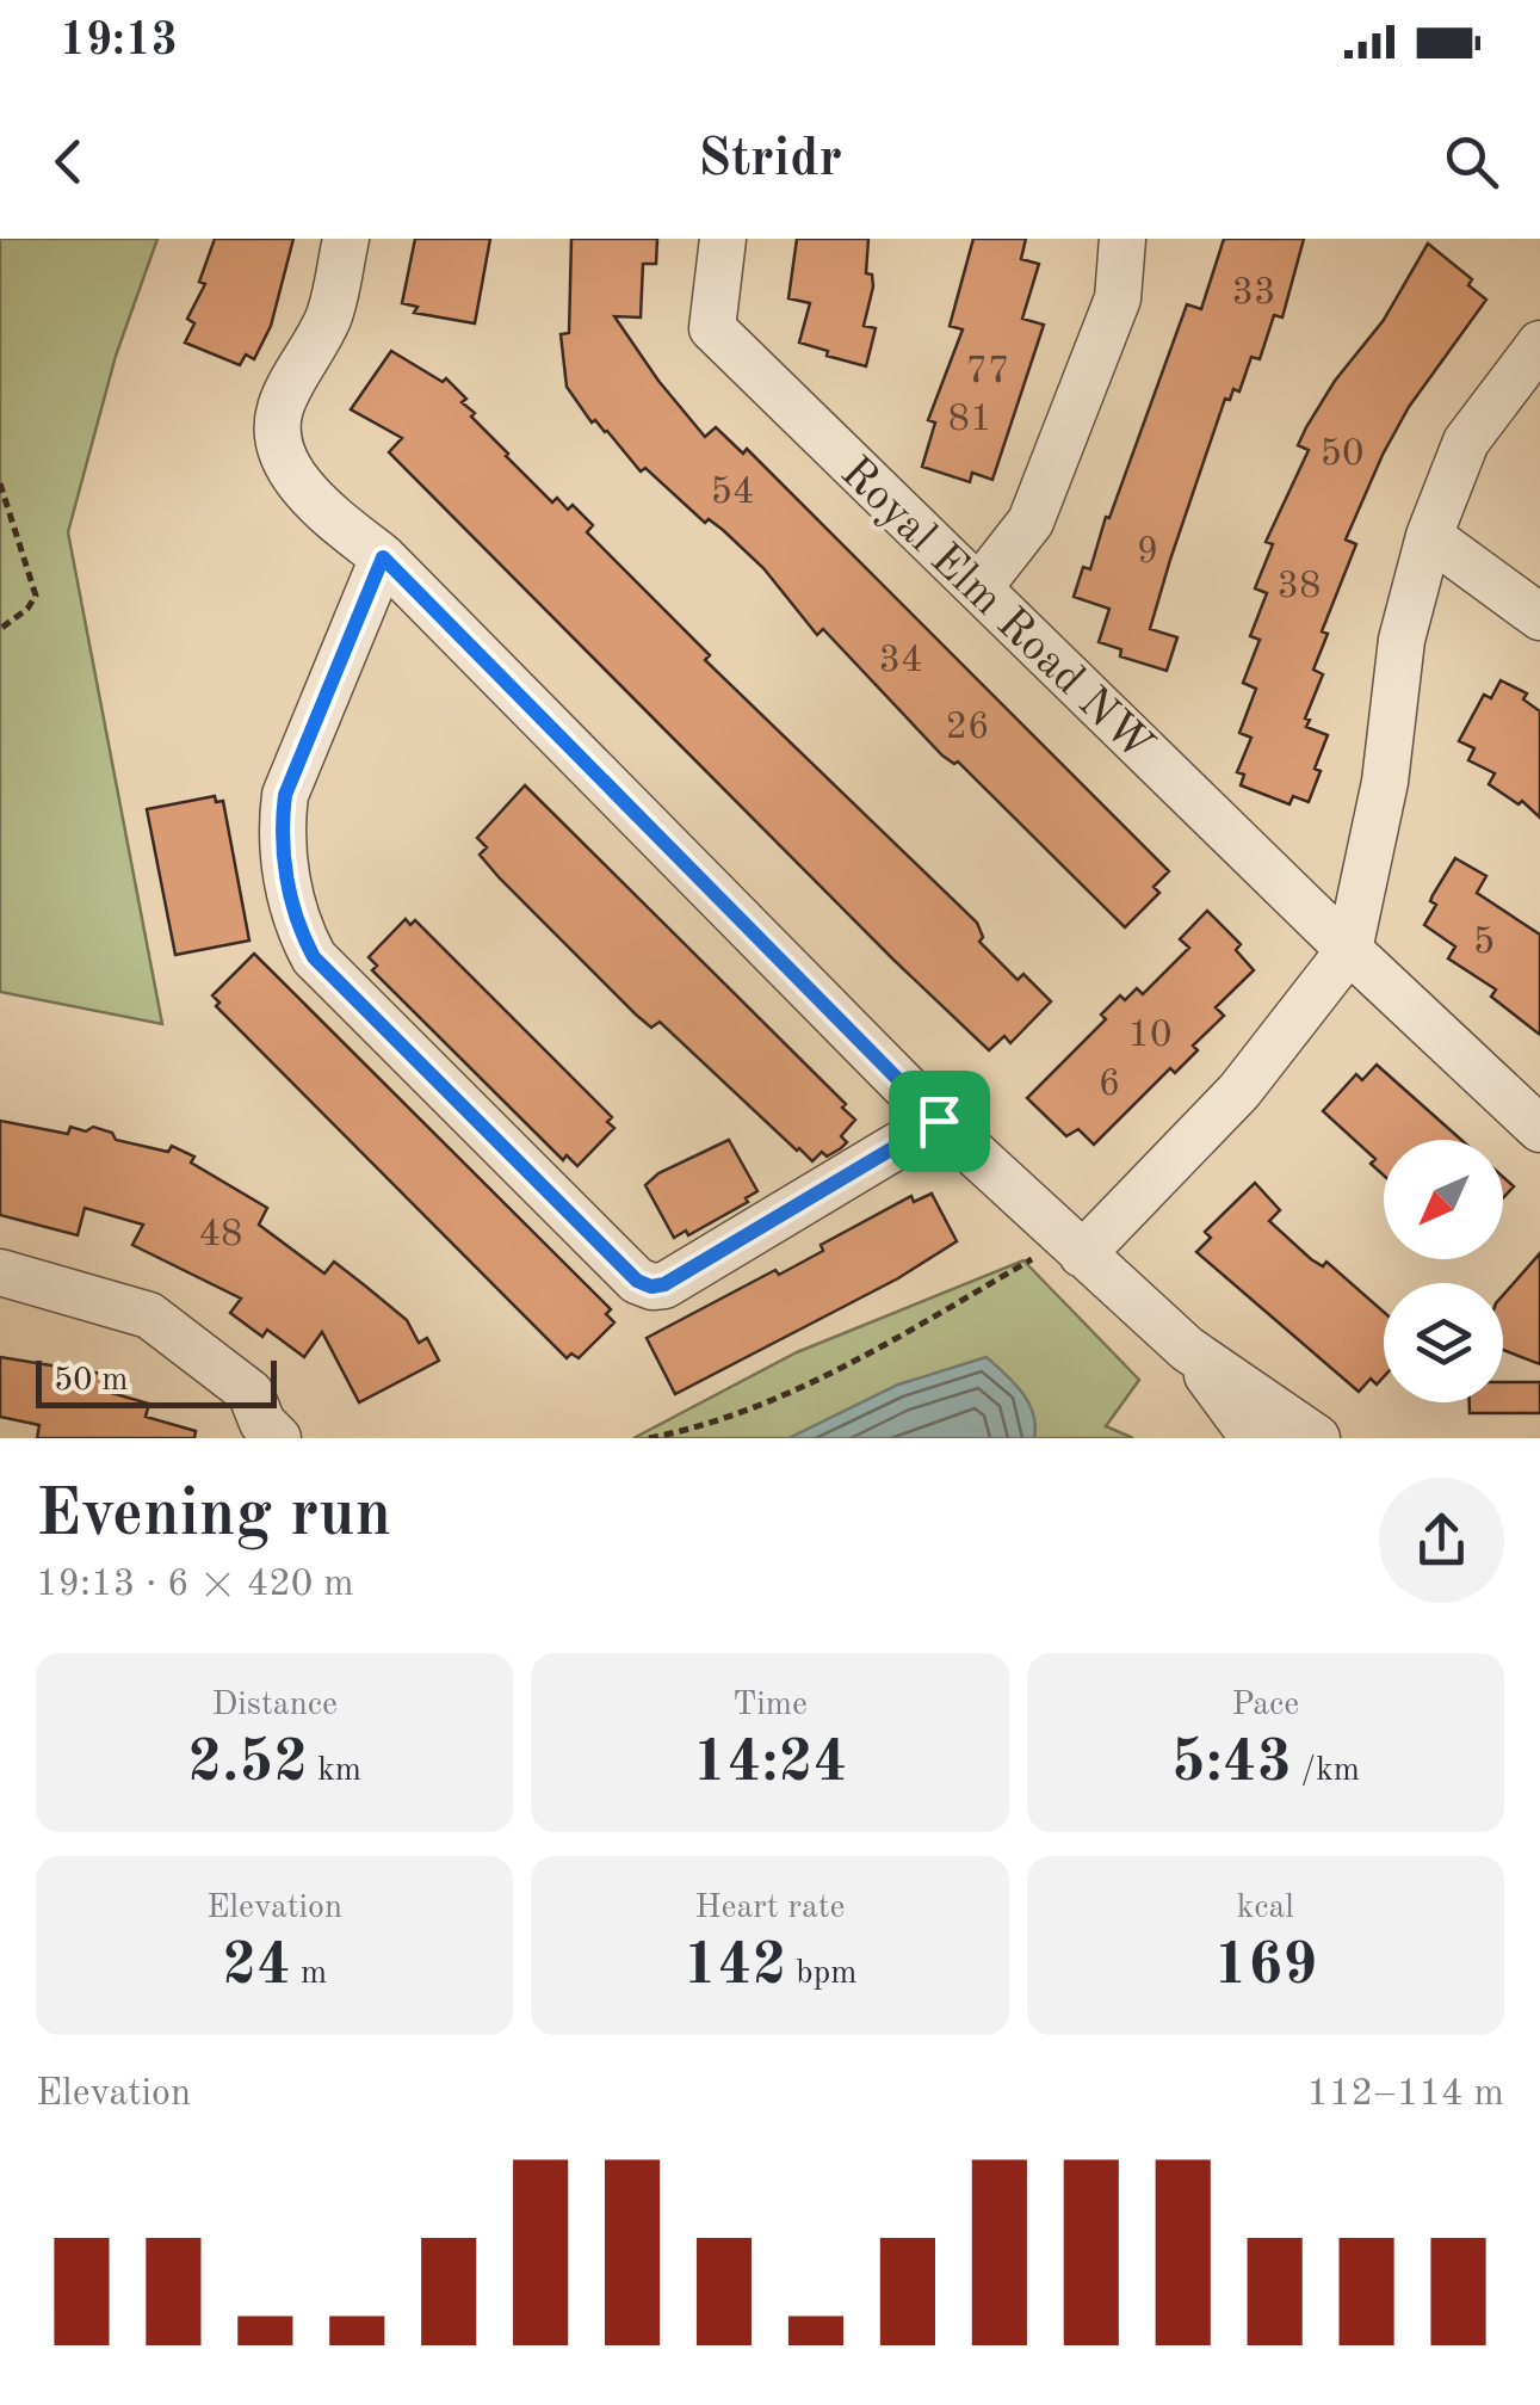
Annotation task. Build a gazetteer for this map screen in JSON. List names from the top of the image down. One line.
{"streets":{"street":["Royal Elm Road NW"]},"house_numbers":["33","77","81","50","54","9","38","34","26","5","10","6","48"],"scale_bar":"50 m","north":"bottom left","page":{"status":"19:13","header":"Stridr","scale":"50 m","heading":["Evening run","19:13 · 6 × 420 m"],"stats":[["Distance","2.52 km"],["Time","14:24"],["Pace","5:43 /km"],["Elevation","24 m"],["Heart rate","142 bpm"],["kcal","169"]],"chart":["Elevation","112–114 m"]}}
